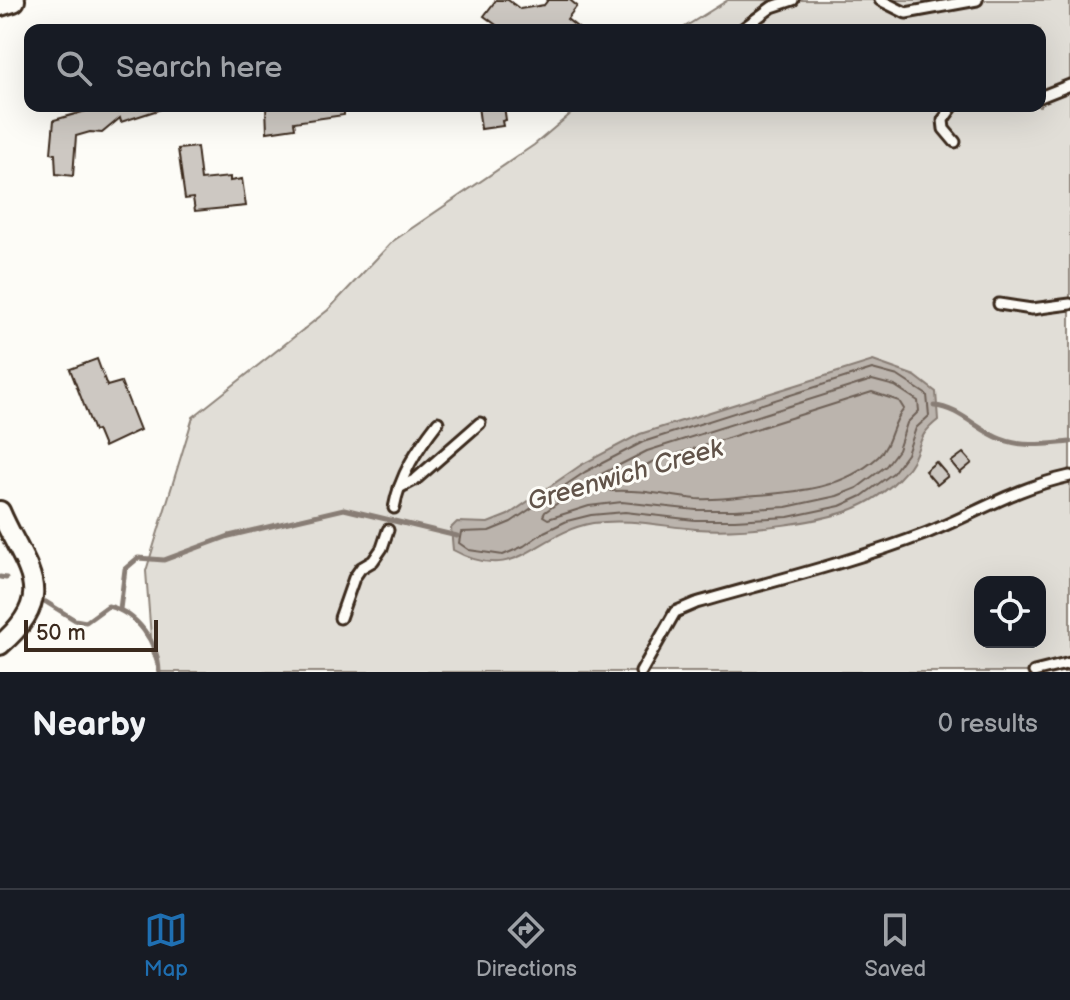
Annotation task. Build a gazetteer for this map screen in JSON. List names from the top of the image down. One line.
{"water":["Greenwich Creek"],"scale_bar":"50 m","page":{"search":"Search here","scale":"50 m","heading":["Nearby","0 results"],"nav":["Map","Directions","Saved"]}}
